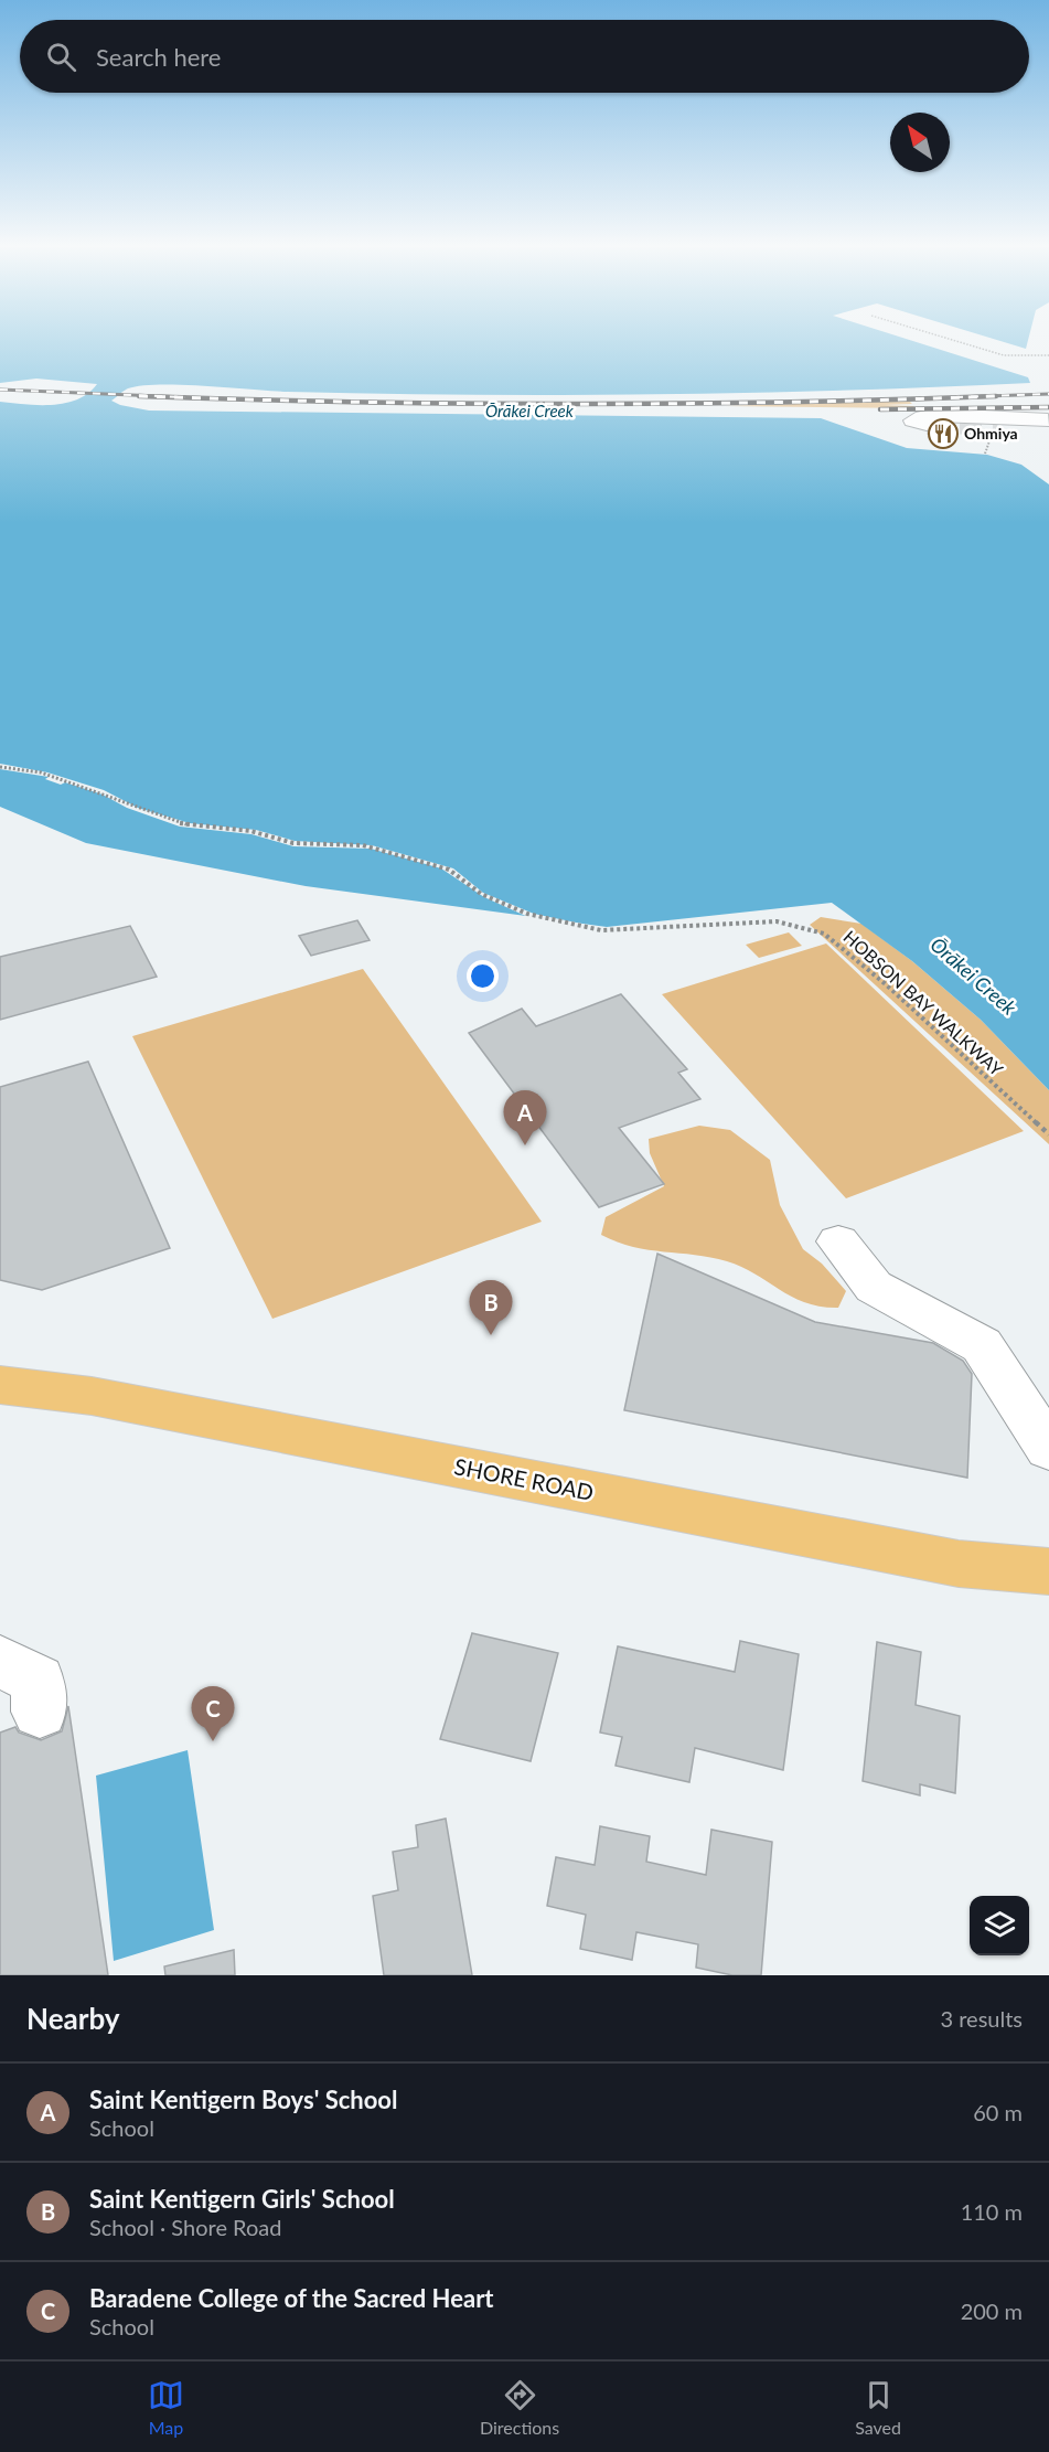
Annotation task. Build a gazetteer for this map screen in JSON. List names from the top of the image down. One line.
{"streets":{"main road":["SHORE ROAD"],"path":["HOBSON BAY WALKWAY"]},"water":["Ōrākei Creek"],"places":{"restaurant":["Ohmiya"]},"north":"top left","page":{"search":"Search here","pins":["A","B","C"],"heading":["Nearby","3 results"],"list":[{"mark":"A","name":"Saint Kentigern Boys' School","note":"School","value":"60 m"},{"mark":"B","name":"Saint Kentigern Girls' School","note":"School · Shore Road","value":"110 m"},{"mark":"C","name":"Baradene College of the Sacred Heart","note":"School","value":"200 m"}],"nav":["Map","Directions","Saved"]}}
